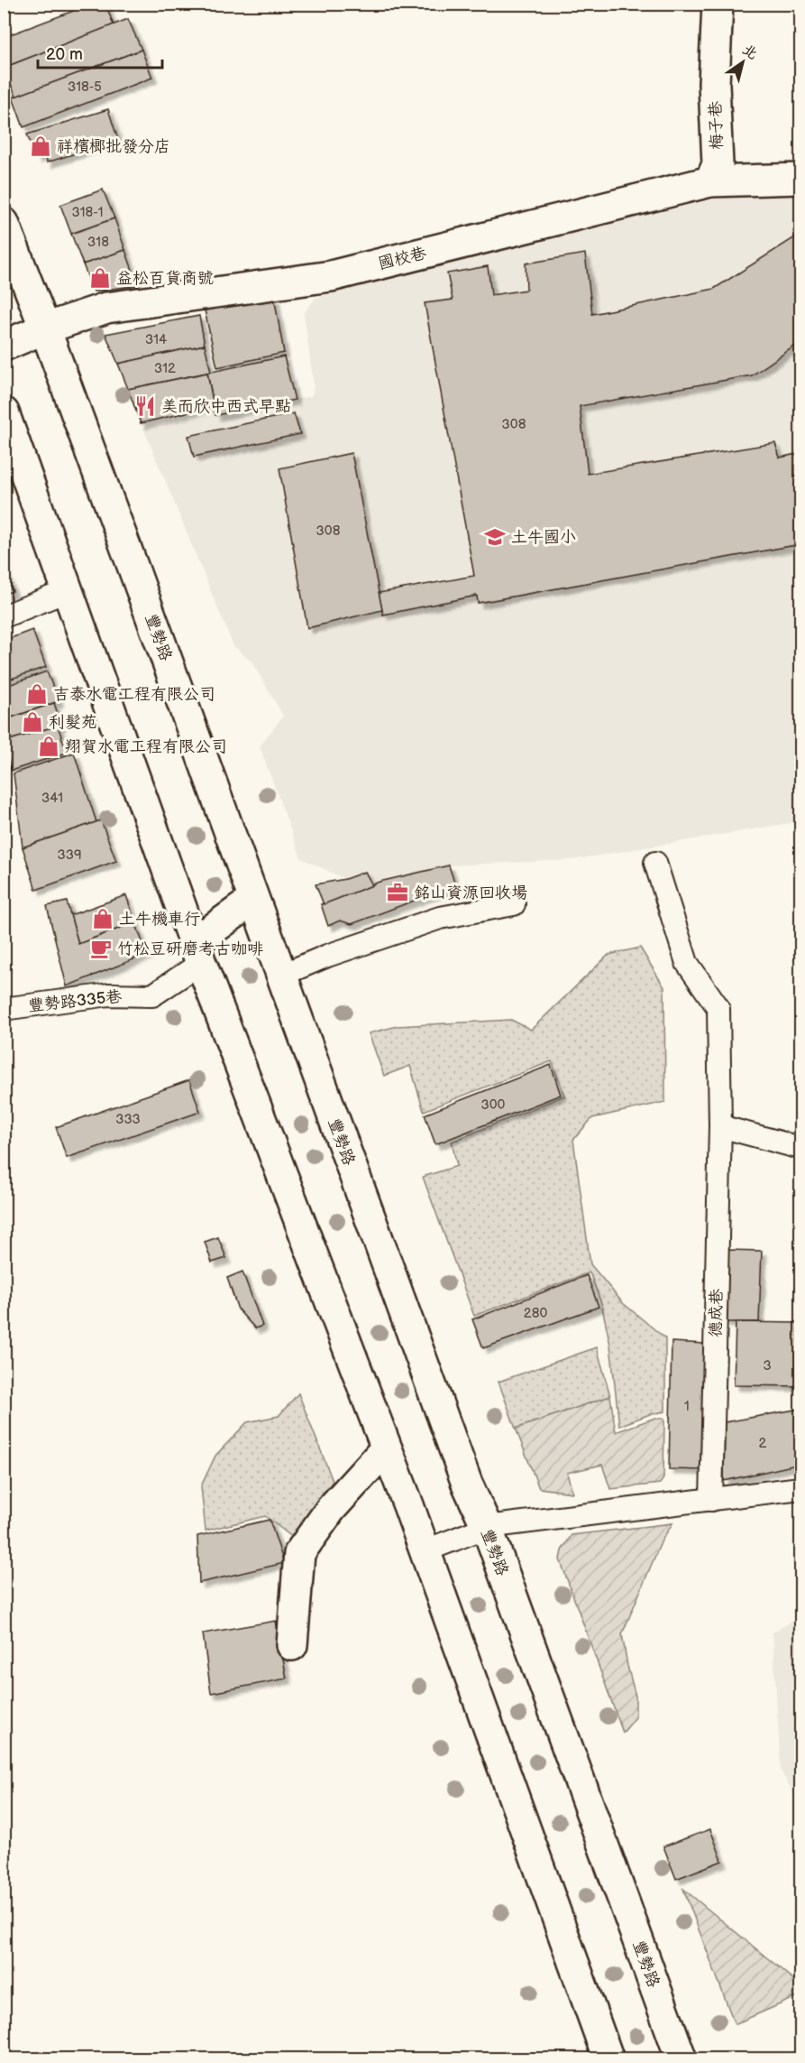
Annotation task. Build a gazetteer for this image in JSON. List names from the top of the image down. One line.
{"streets":{"main road":["梅子巷","國校巷","豐勢路"],"lane":["豐勢路335巷","德成巷"]},"crossings":[["梅子巷","國校巷"],["國校巷","豐勢路"]],"places":{"shop":["祥檳榔批發分店","益松百貨商號","吉泰水電工程有限公司","利髮苑","翔賀水電工程有限公司","土牛機車行"],"restaurant":["美而欣中西式早點"],"school or university":["土牛國小"],"office":["銘山資源回收場"],"cafe":["竹松豆研磨考古咖啡"]},"house_numbers":["318-5","318-1","318","314","312","308","308","341","339","300","333","280","3","1","2"],"scale_bar":"20 m","north":"top right"}
